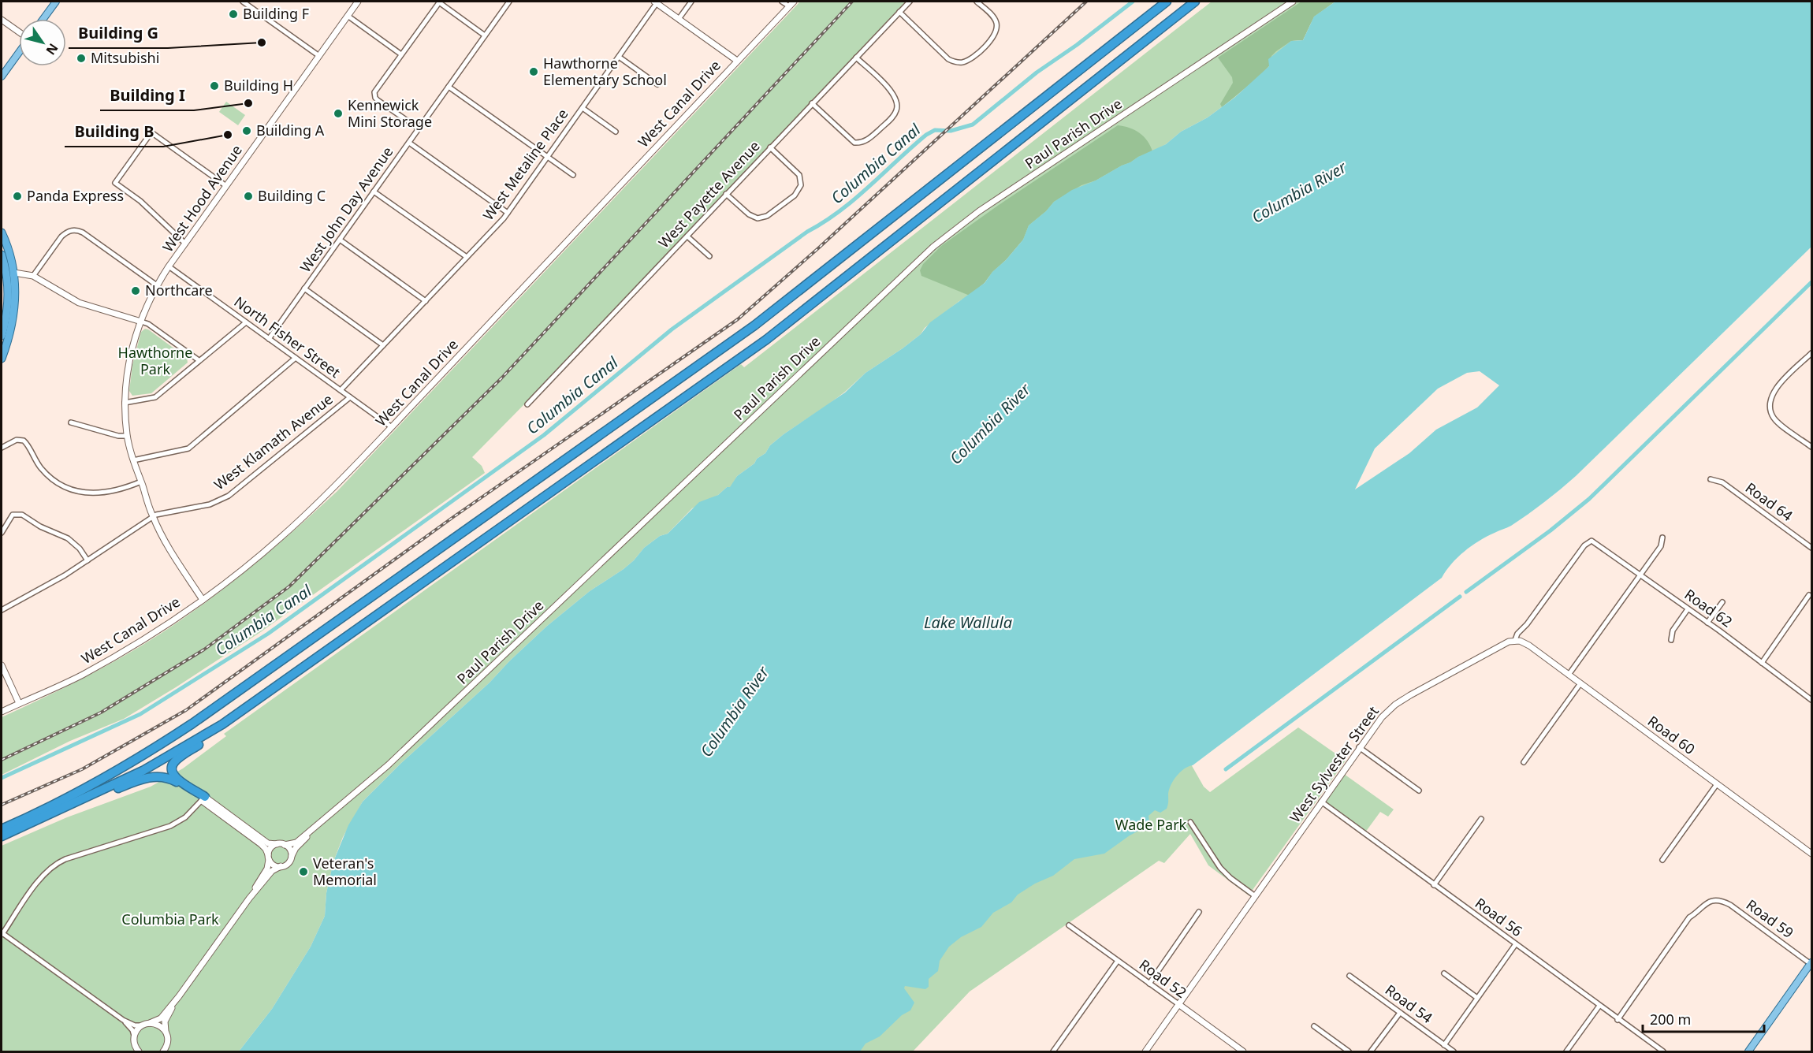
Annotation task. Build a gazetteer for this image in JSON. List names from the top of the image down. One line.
{"streets":{"street":["West Canal Drive","Paul Parish Drive","West Metaline Place","West Payette Avenue","West Hood Avenue","West John Day Avenue","North Fisher Street","West Klamath Avenue","Road 64","Road 62","Road 60","West Sylvester Street","Road 56","Road 59","Road 52","Road 54"]},"crossings":[["West Canal Drive","West Hood Avenue"],["West Canal Drive","North Fisher Street"],["West Metaline Place","North Fisher Street"],["West Hood Avenue","North Fisher Street"],["West Hood Avenue","West Klamath Avenue"],["West John Day Avenue","North Fisher Street"],["North Fisher Street","West Klamath Avenue"],["Road 62","West Sylvester Street"],["Road 60","West Sylvester Street"],["West Sylvester Street","Road 56"],["West Sylvester Street","Road 52"],["Road 56","Road 59"]],"water":["Columbia Canal","Columbia River","Lake Wallula"],"parks":["Hawthorne Park","Wade Park","Columbia Park"],"places":["Building F","Building G","Mitsubishi","Hawthorne Elementary School","Building H","Building I","Kennewick Mini Storage","Building A","Building B","Panda Express","Building C","Northcare","Veteran's Memorial"],"scale_bar":"200 m","north":"bottom right"}
